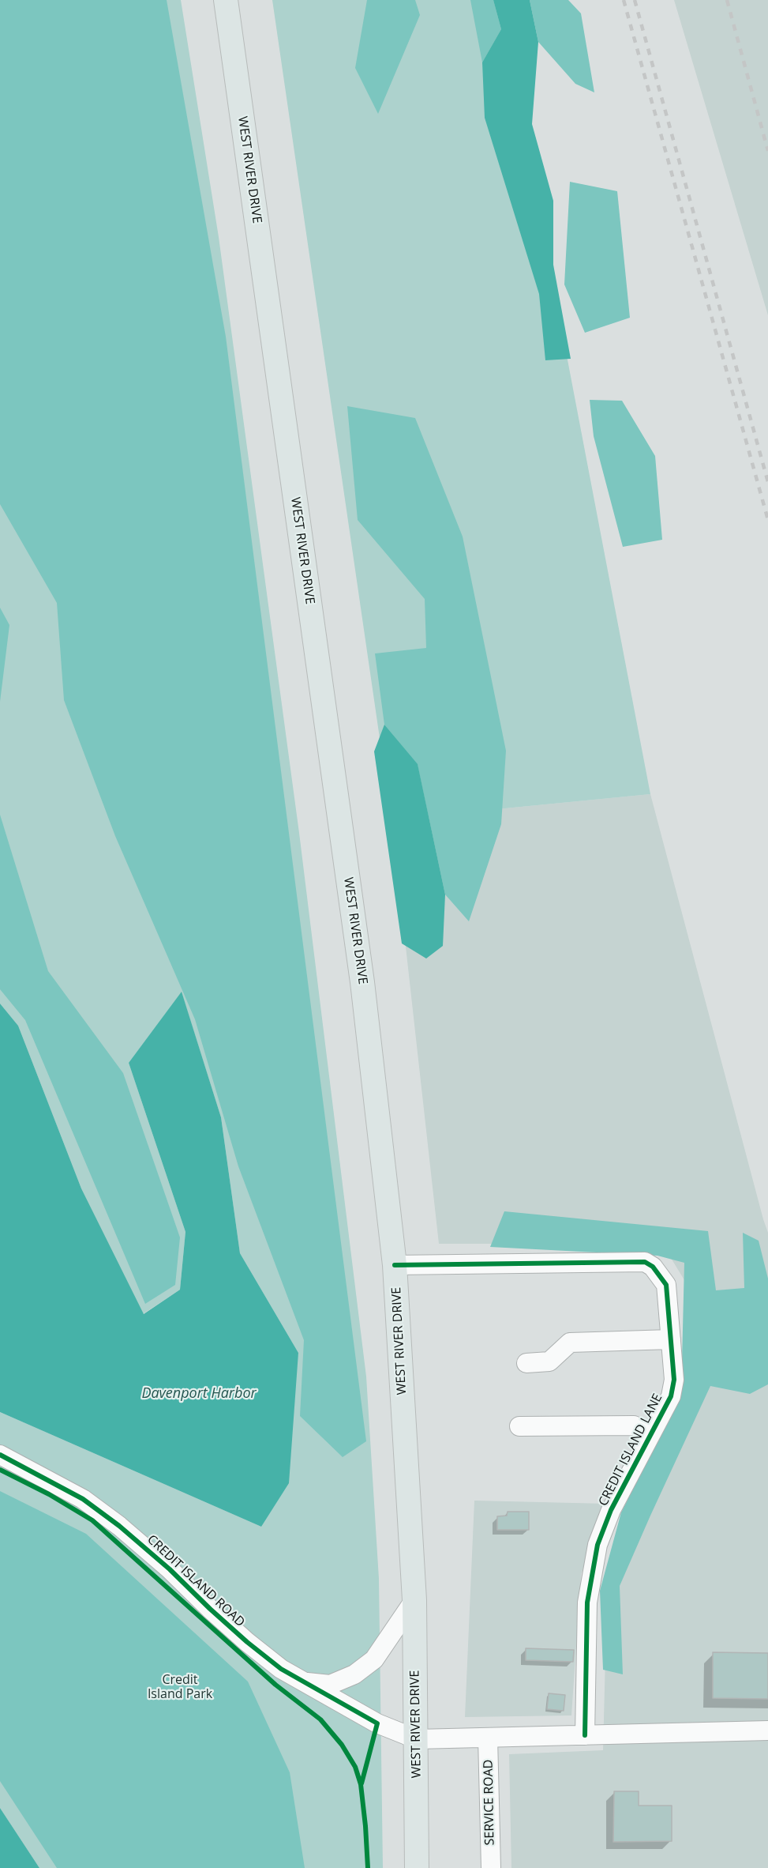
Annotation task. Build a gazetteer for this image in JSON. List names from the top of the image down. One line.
{"streets":{"main road":["WEST RIVER DRIVE"],"street":["CREDIT ISLAND LANE","CREDIT ISLAND ROAD","SERVICE ROAD"]},"crossings":[["WEST RIVER DRIVE","CREDIT ISLAND LANE"],["WEST RIVER DRIVE","CREDIT ISLAND ROAD"]],"water":["Davenport Harbor"],"parks":["Credit Island Park"]}
